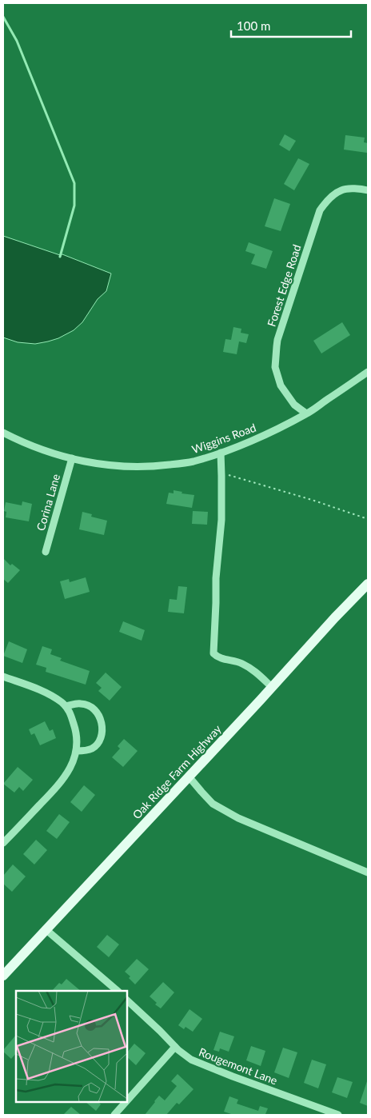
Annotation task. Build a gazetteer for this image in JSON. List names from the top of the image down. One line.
{"streets":{"main road":["Oak Ridge Farm Highway"],"street":["Forest Edge Road","Wiggins Road","Corina Lane","Rougemont Lane"]},"crossings":[["Forest Edge Road","Wiggins Road"],["Wiggins Road","Corina Lane"]],"scale_bar":"100 m"}
